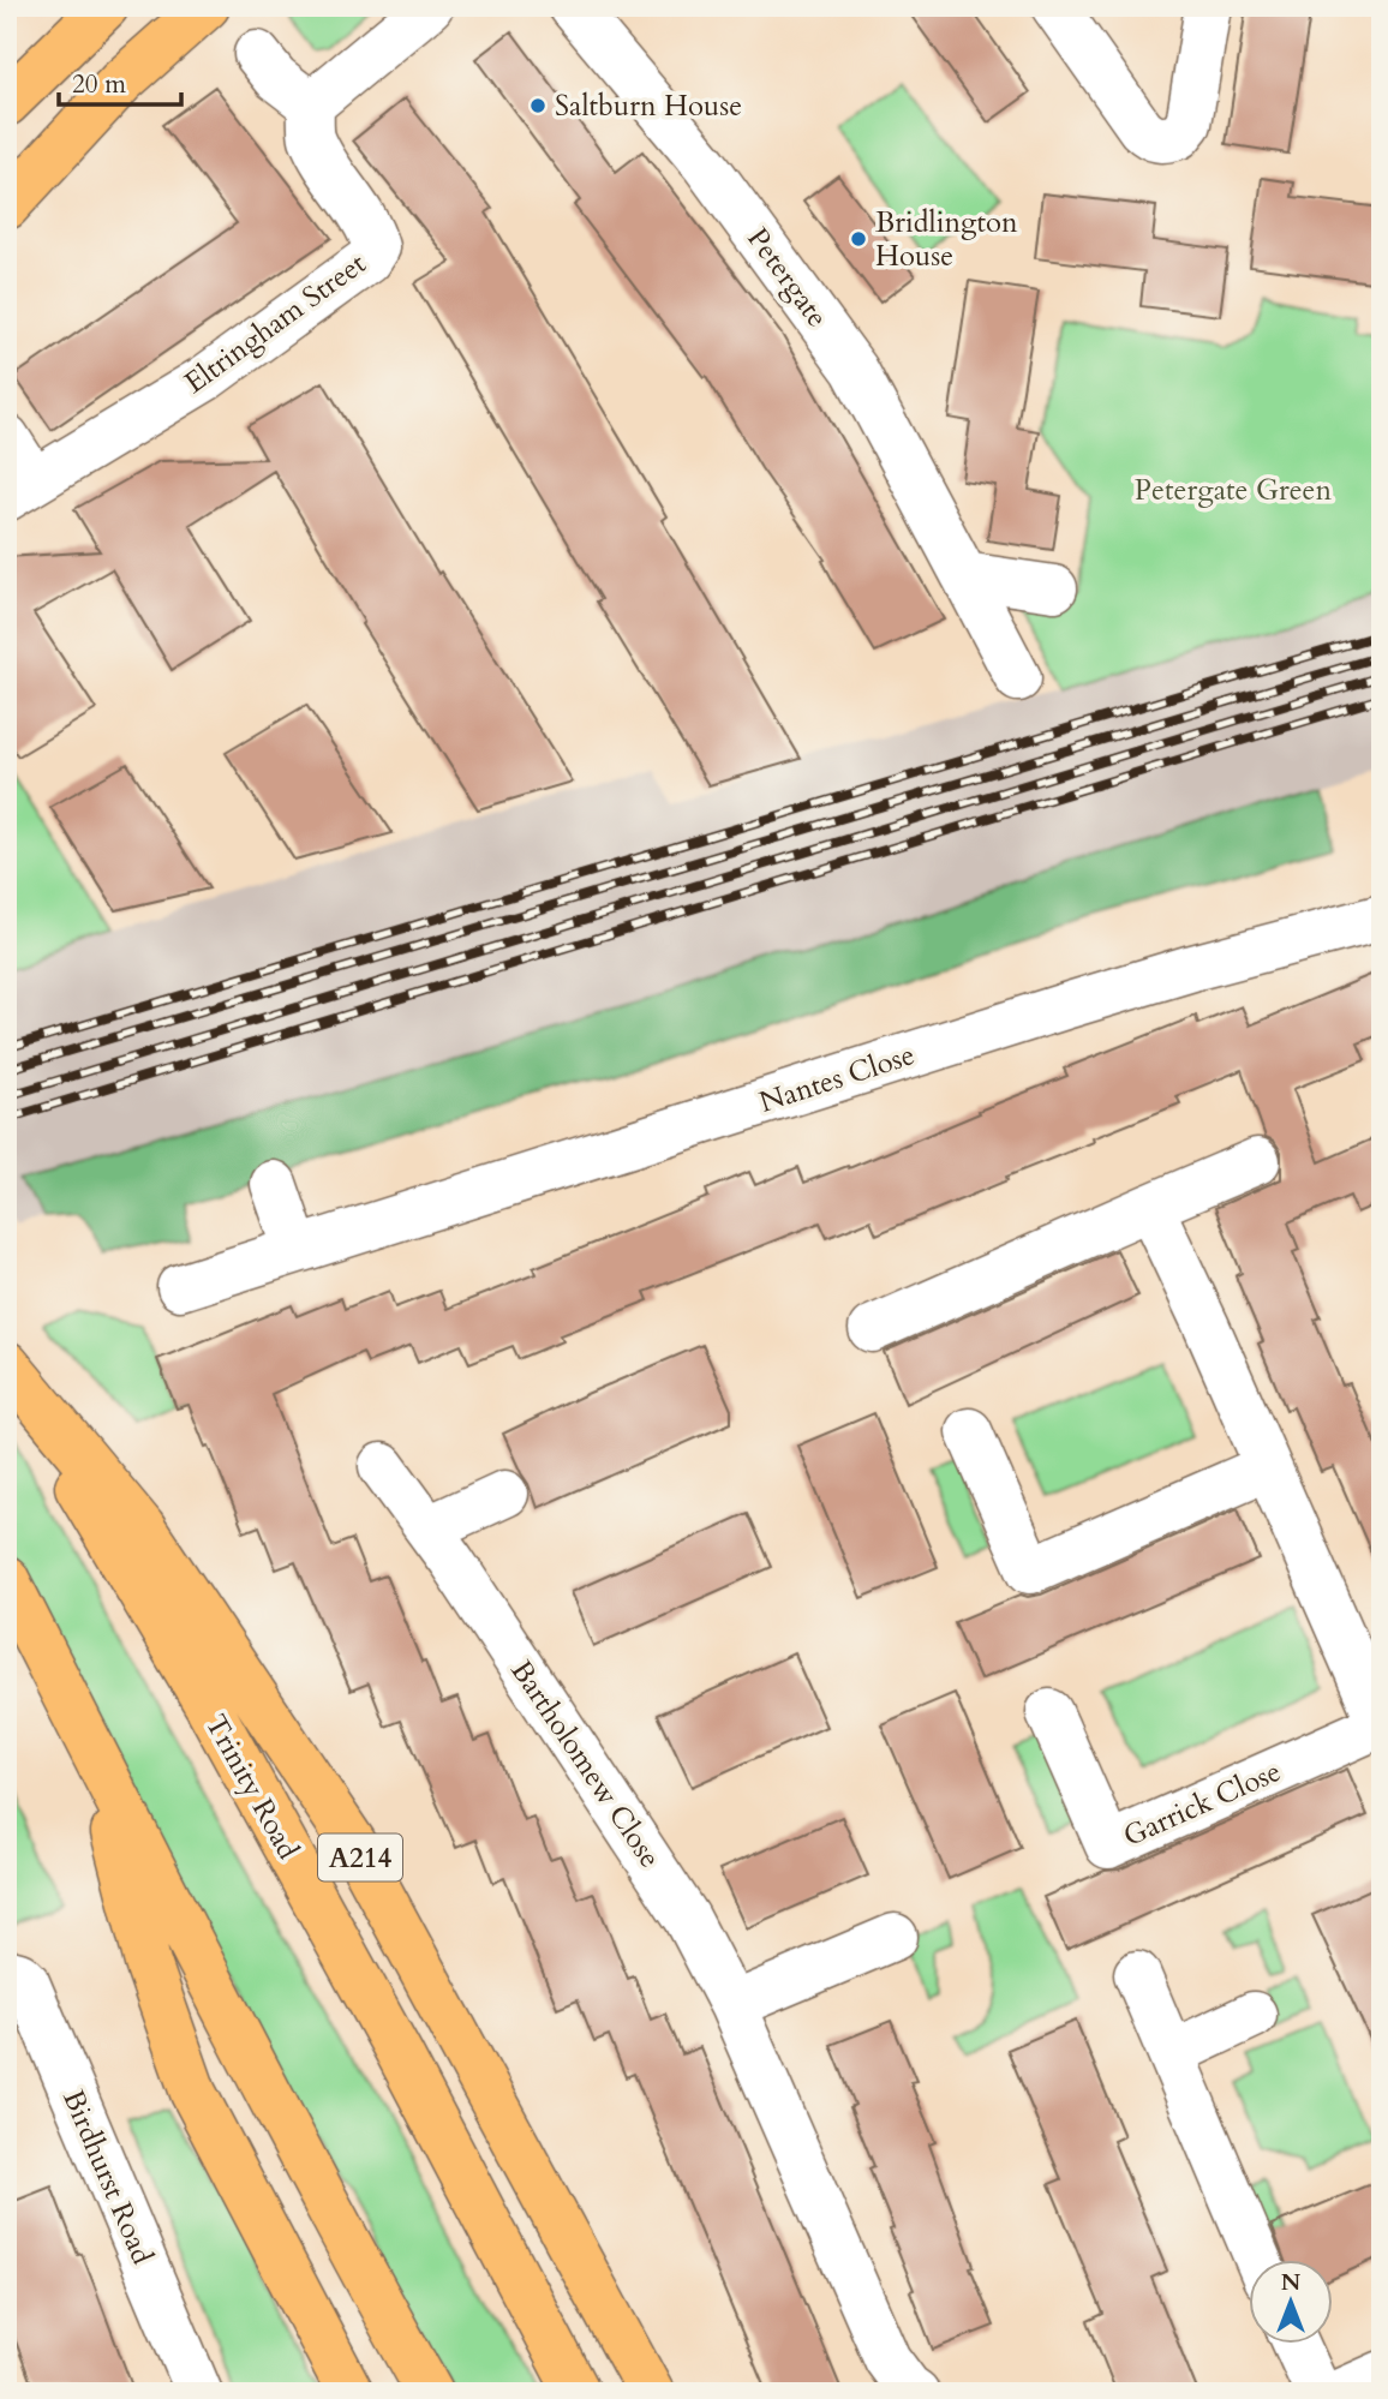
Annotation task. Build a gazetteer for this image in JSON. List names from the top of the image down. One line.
{"streets":{"highway":["Trinity Road","A214"],"street":["Petergate","Eltringham Street","Nantes Close","Bartholomew Close","Garrick Close","Birdhurst Road"]},"crossings":[["Trinity Road","A214"]],"parks":["Petergate Green"],"places":["Saltburn House","Bridlington House"],"scale_bar":"20 m","north":"top"}
